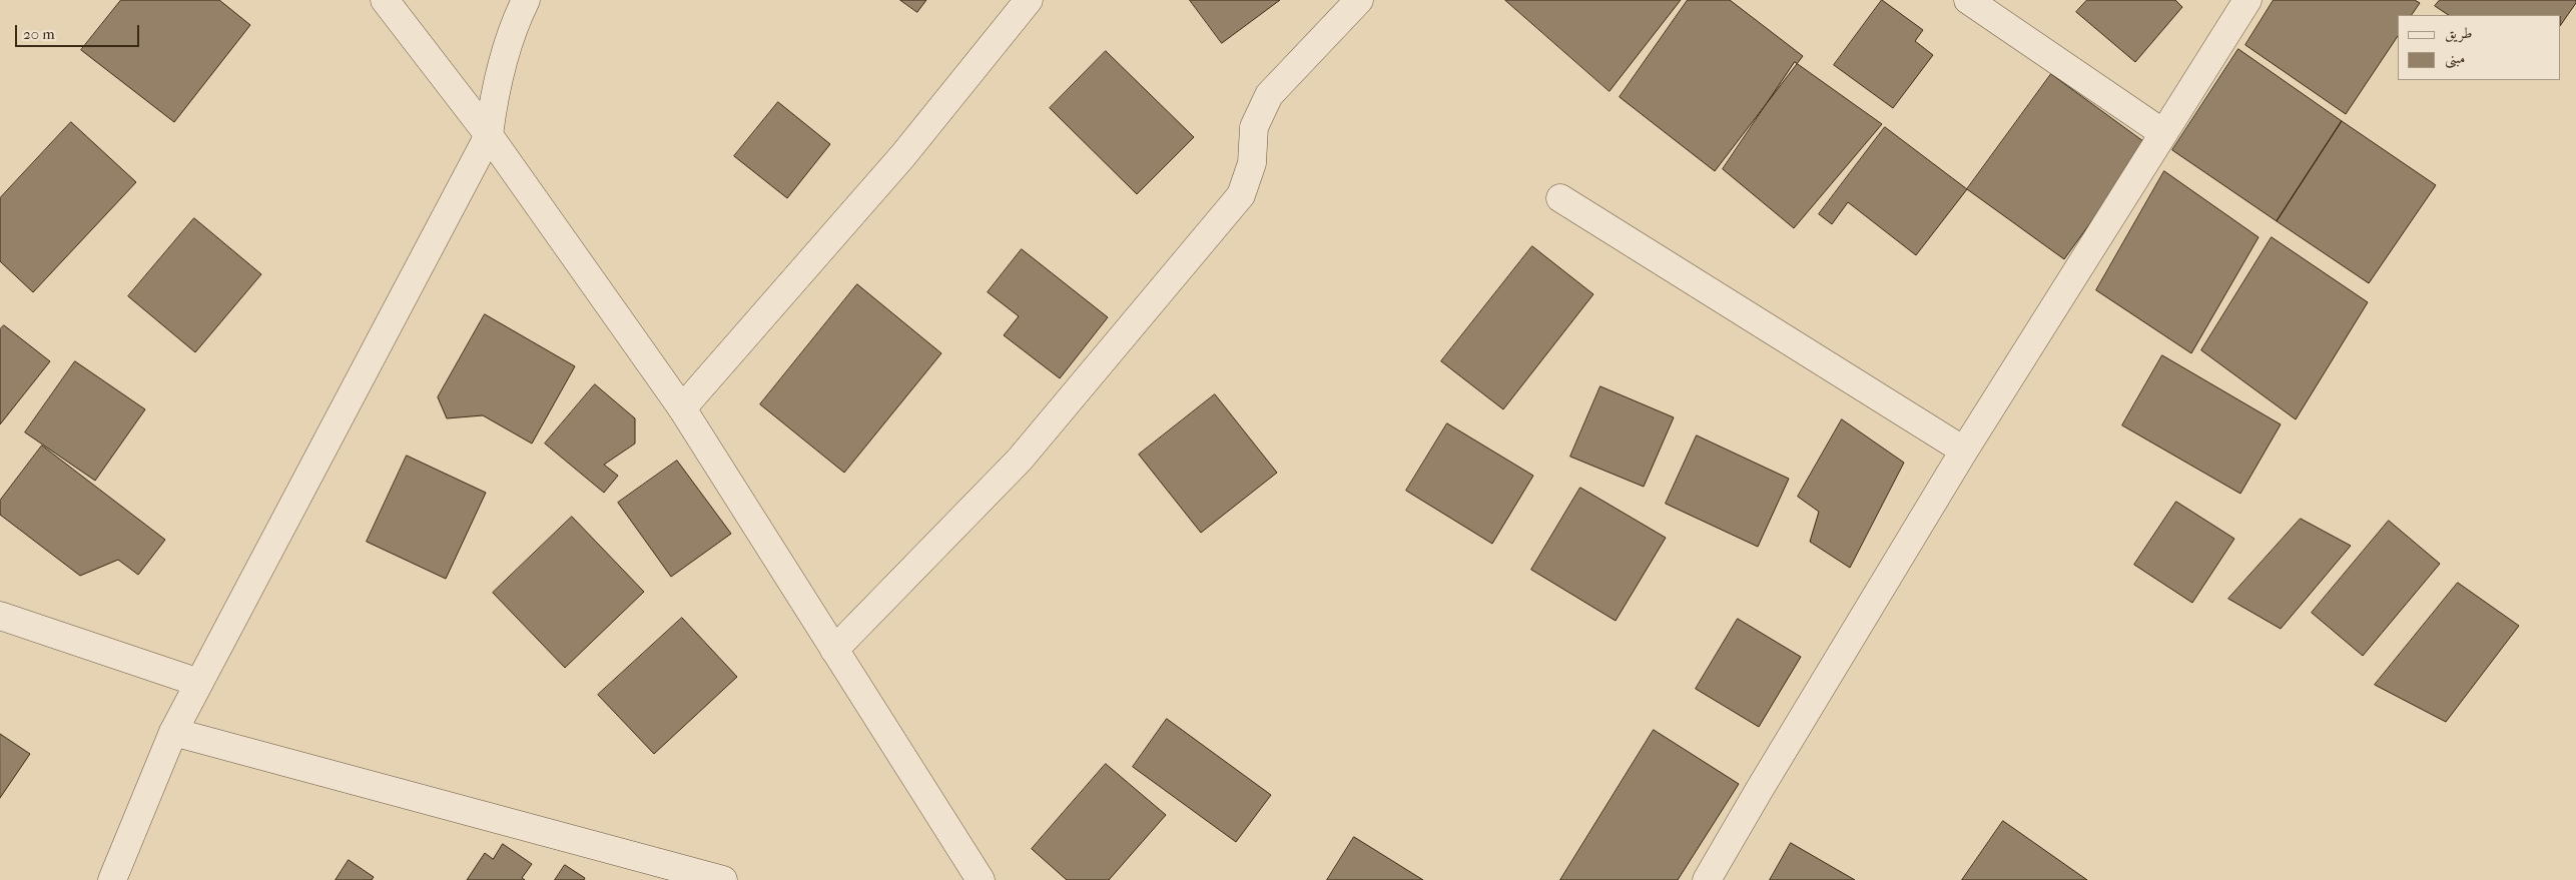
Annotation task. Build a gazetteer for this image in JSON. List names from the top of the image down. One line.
{"legend":["طريق","مبنى"],"scale_bar":"20 m"}
